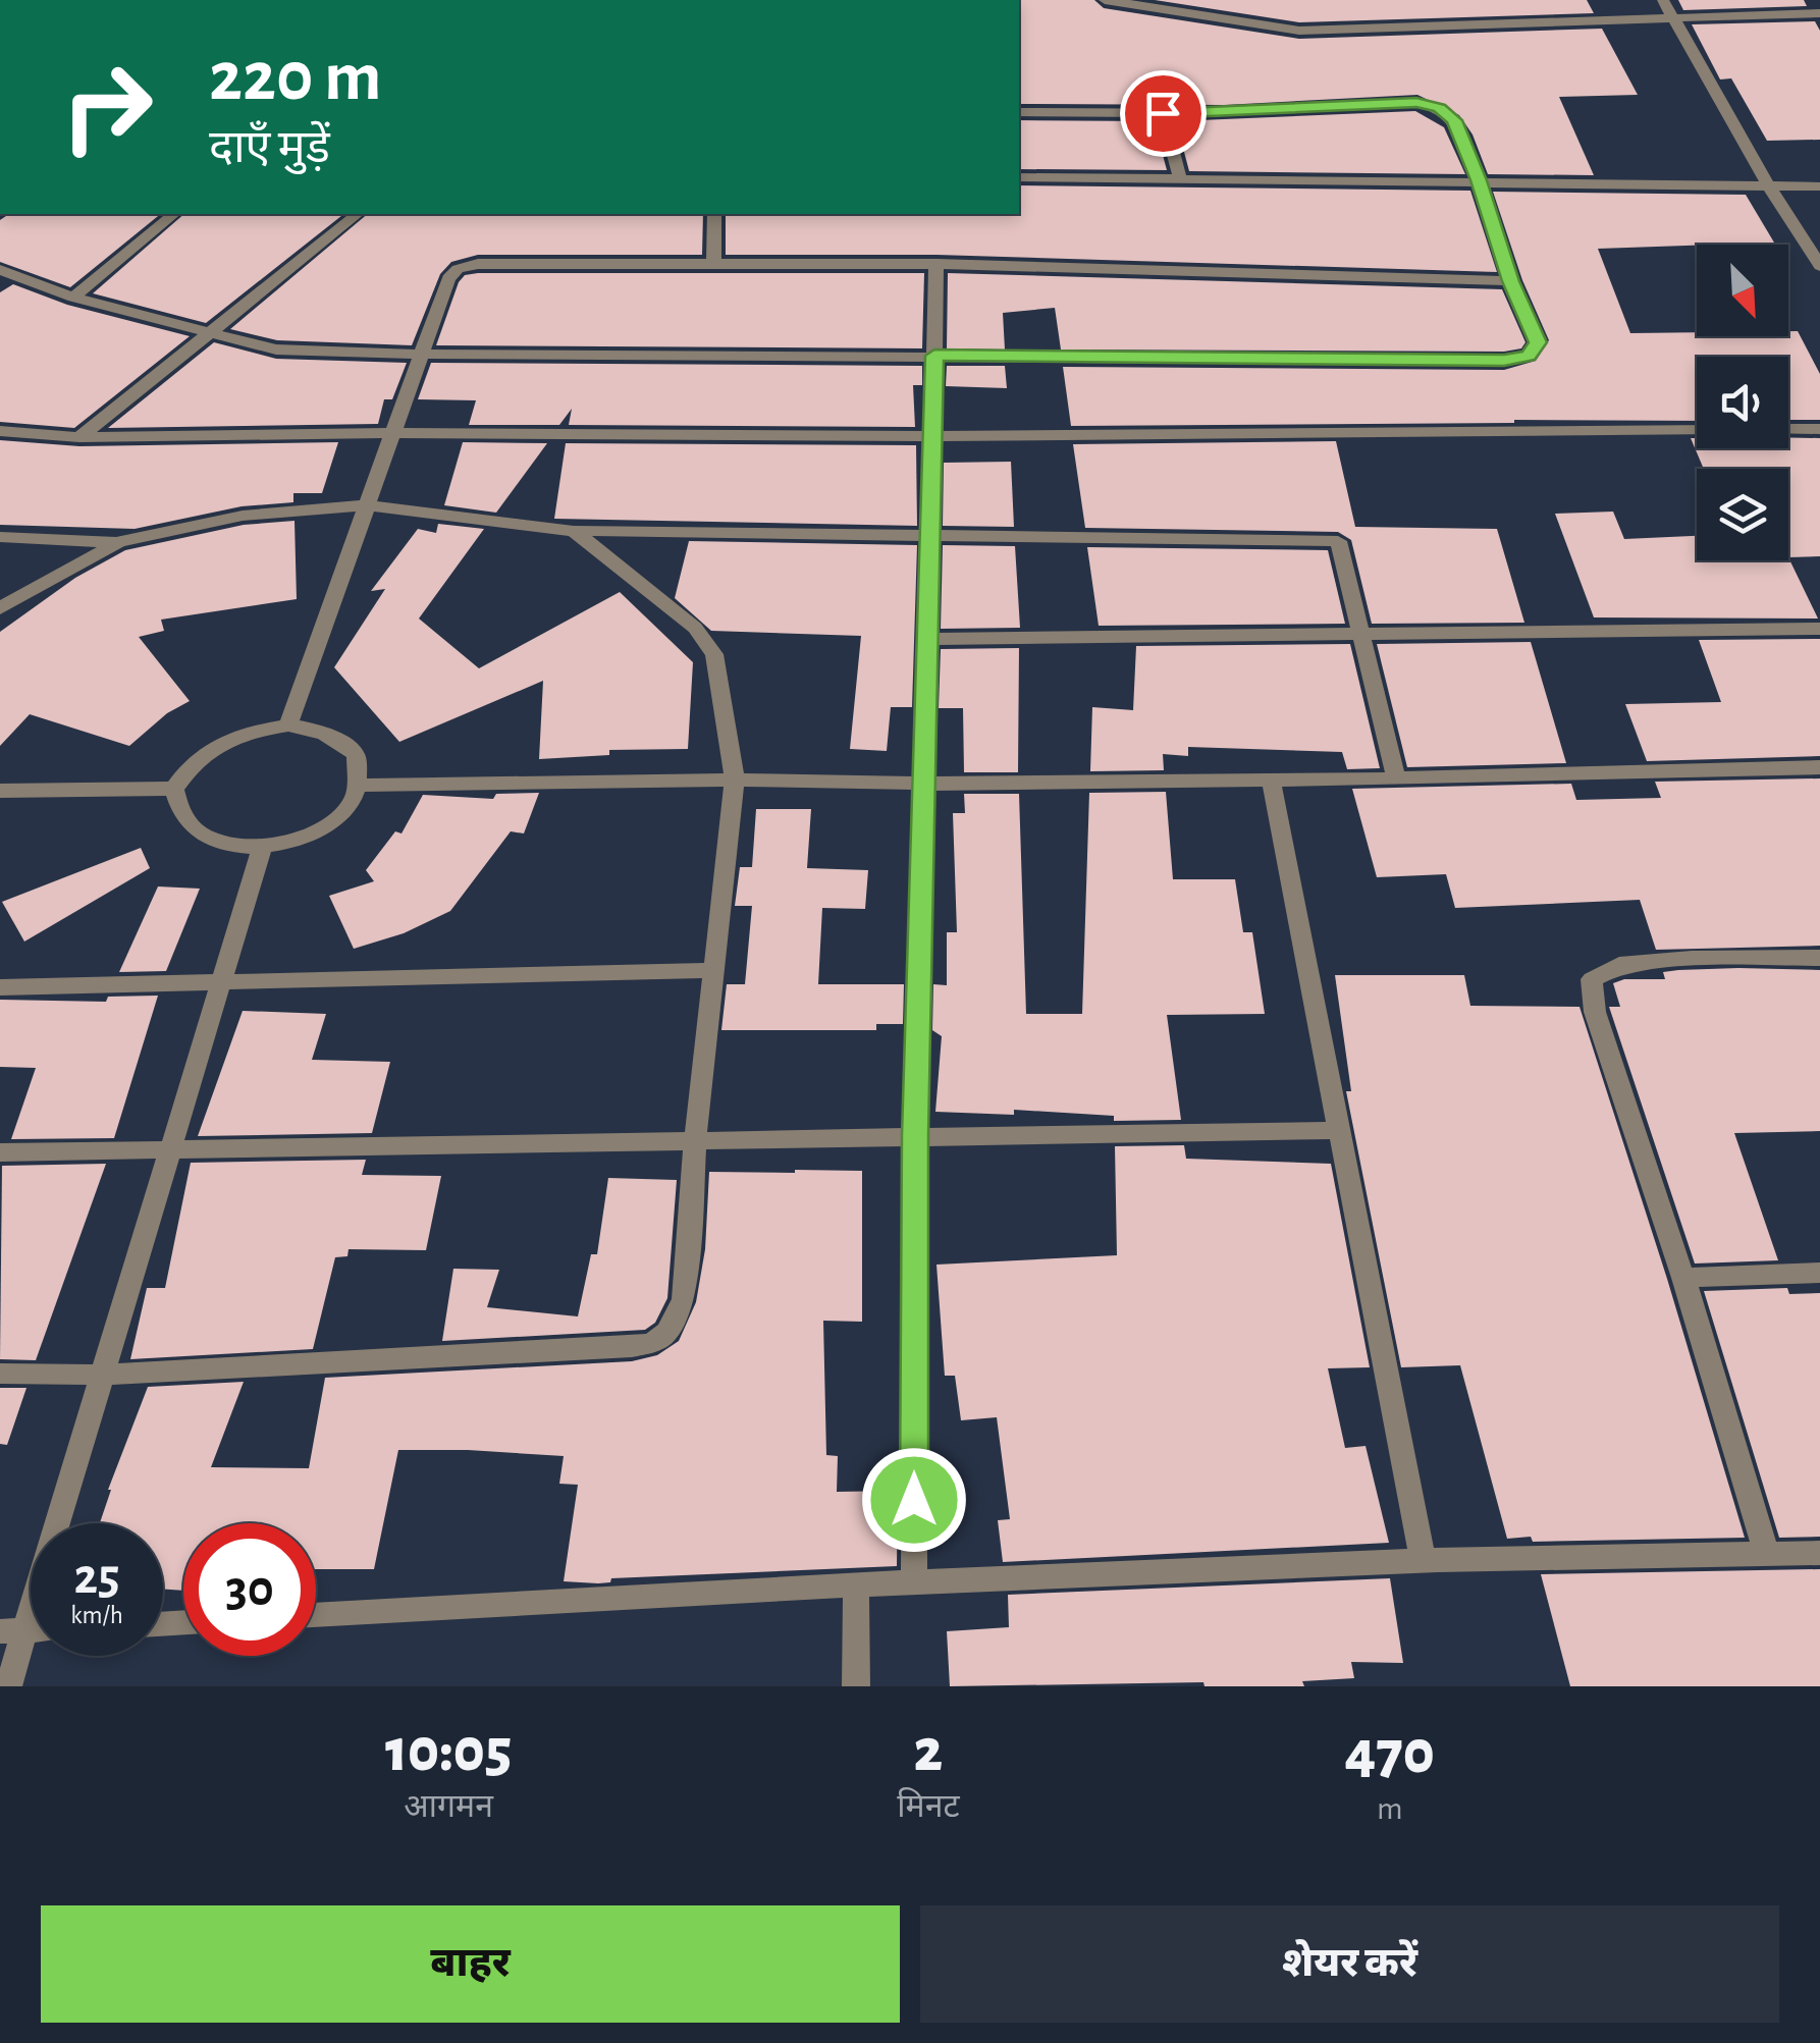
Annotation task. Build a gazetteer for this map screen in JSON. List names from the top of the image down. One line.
{"north":"bottom right","page":{"turn":["220 m","दाएँ मुड़ें"],"speed":"25 km/h","limit":"30","eta":["10:05","आगमन","2","मिनट","470","m"],"buttons":["बाहर","शेयर करें"]}}
